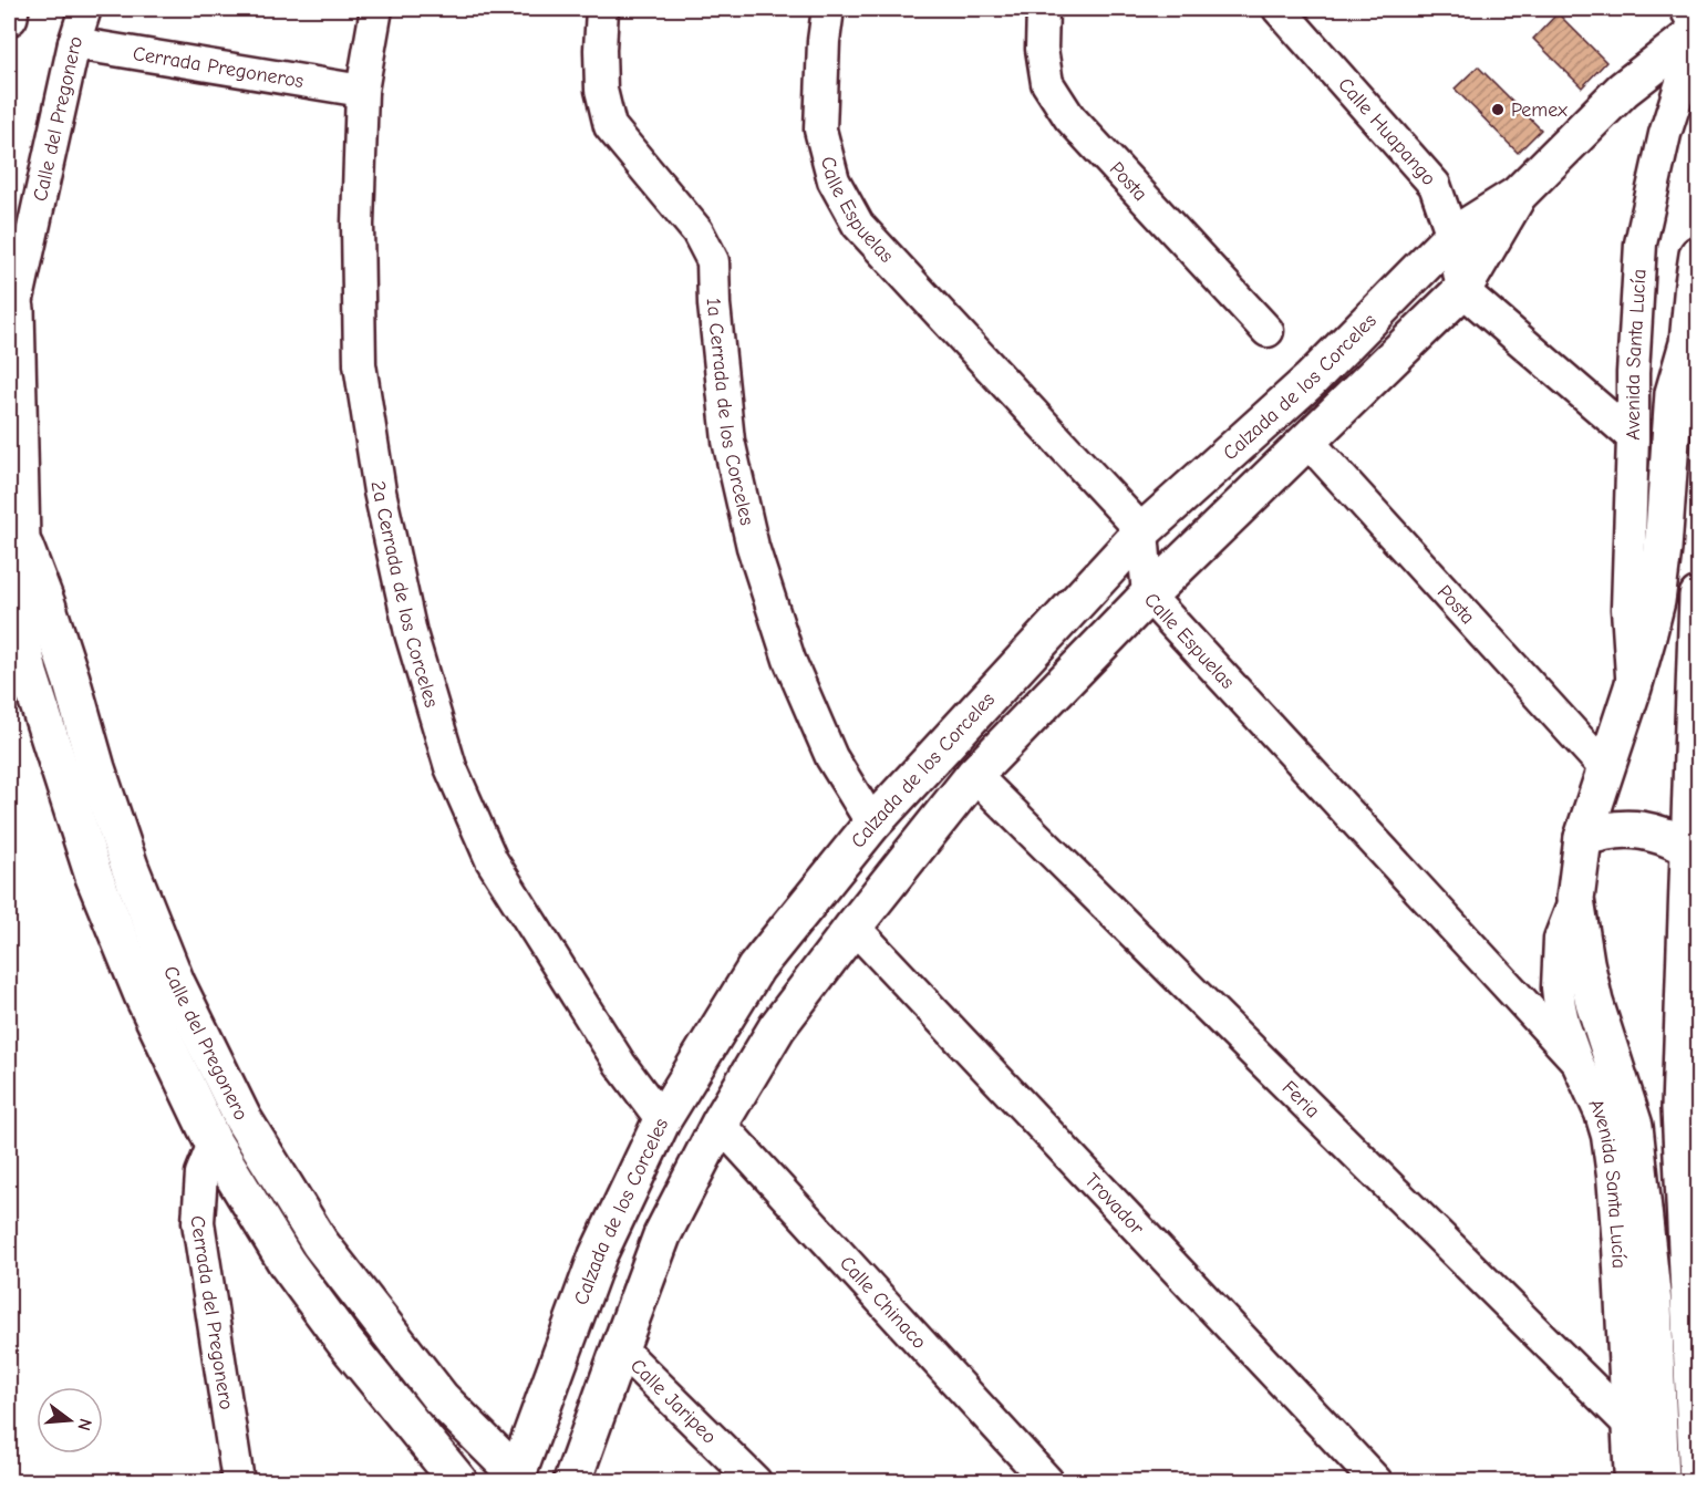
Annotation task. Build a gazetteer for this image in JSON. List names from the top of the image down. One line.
{"streets":{"street":["Cerrada Pregoneros","Calle del Pregonero","Calle Huapango","Posta","Calle Espuelas","Avenida Santa Lucía","Calzada de los Corceles","1a Cerrada de los Corceles","2a Cerrada de los Corceles","Feria","Trovador","Calle Chinaco","Cerrada del Pregonero","Calle Jaripeo"]},"crossings":[["Cerrada Pregoneros","Calle del Pregonero"],["Cerrada Pregoneros","2a Cerrada de los Corceles"],["Calle del Pregonero","Calzada de los Corceles"],["Calle del Pregonero","Cerrada del Pregonero"],["Calle Huapango","Calzada de los Corceles"],["Posta","Avenida Santa Lucía"],["Posta","Calzada de los Corceles"],["Calle Espuelas","Avenida Santa Lucía"],["Calle Espuelas","Calzada de los Corceles"],["Avenida Santa Lucía","Calzada de los Corceles"],["Avenida Santa Lucía","Feria"],["Calzada de los Corceles","1a Cerrada de los Corceles"],["Calzada de los Corceles","2a Cerrada de los Corceles"],["Calzada de los Corceles","Feria"],["Calzada de los Corceles","Trovador"],["Calzada de los Corceles","Calle Chinaco"],["Calzada de los Corceles","Calle Jaripeo"]],"places":["Pemex"],"north":"right"}
